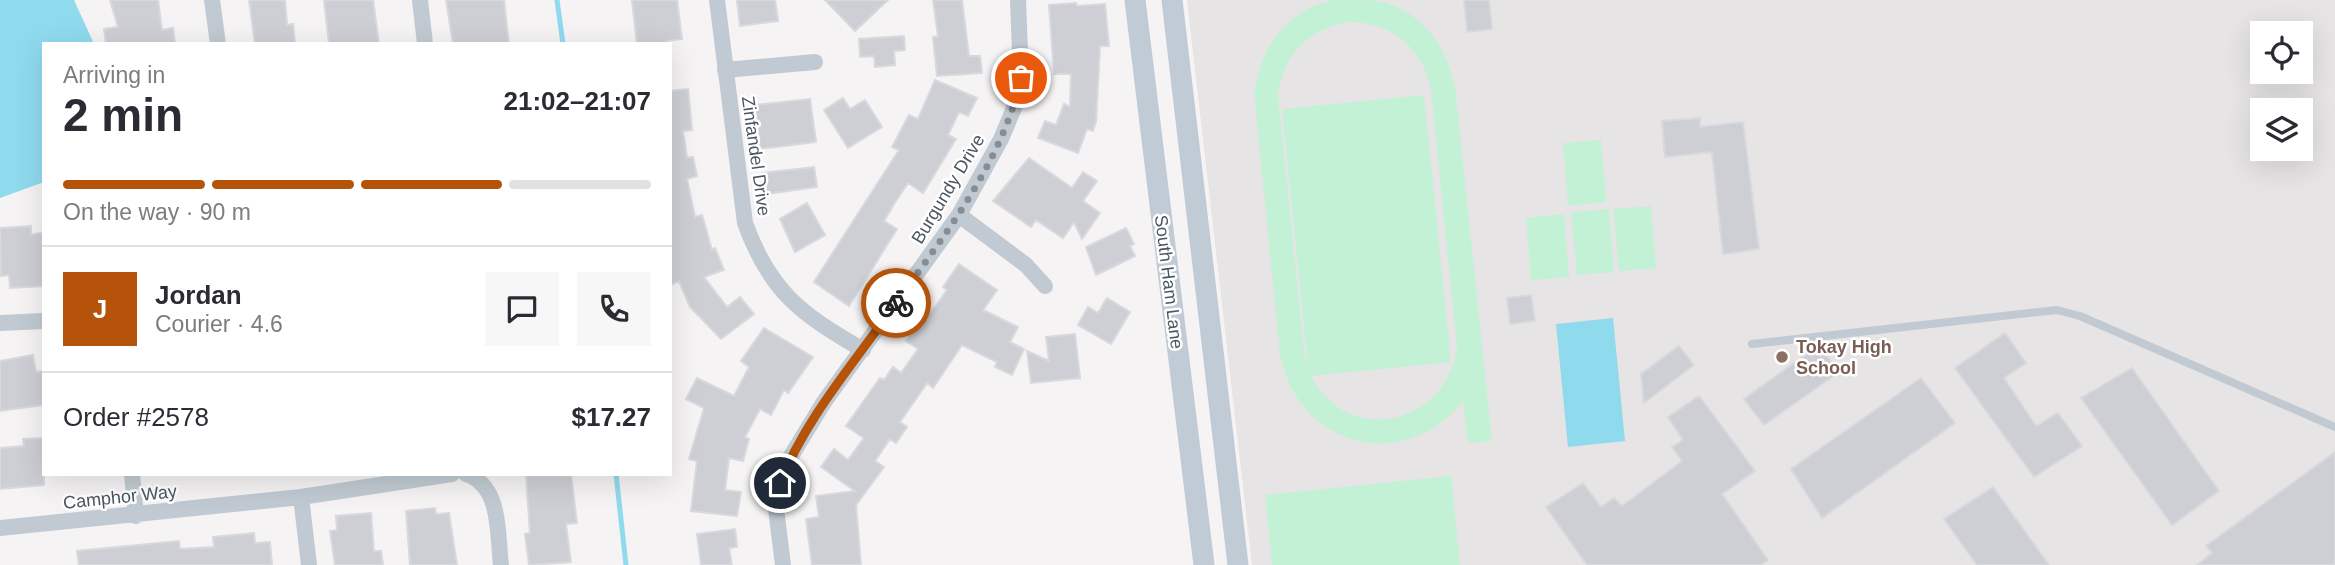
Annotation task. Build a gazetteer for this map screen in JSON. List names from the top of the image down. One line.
{"streets":{"main road":["South Ham Lane"],"street":["Zinfandel Drive","Burgundy Drive","Camphor Way"]},"crossings":[["Zinfandel Drive","Burgundy Drive"]],"places":["Tokay High School"],"page":{"heading":["2 min","Arriving in","21:02–21:07"],"panel":["Jordan","Courier · 4.6","Order #2578","$17.27"],"bar":"On the way · 90 m","round":"J"}}
